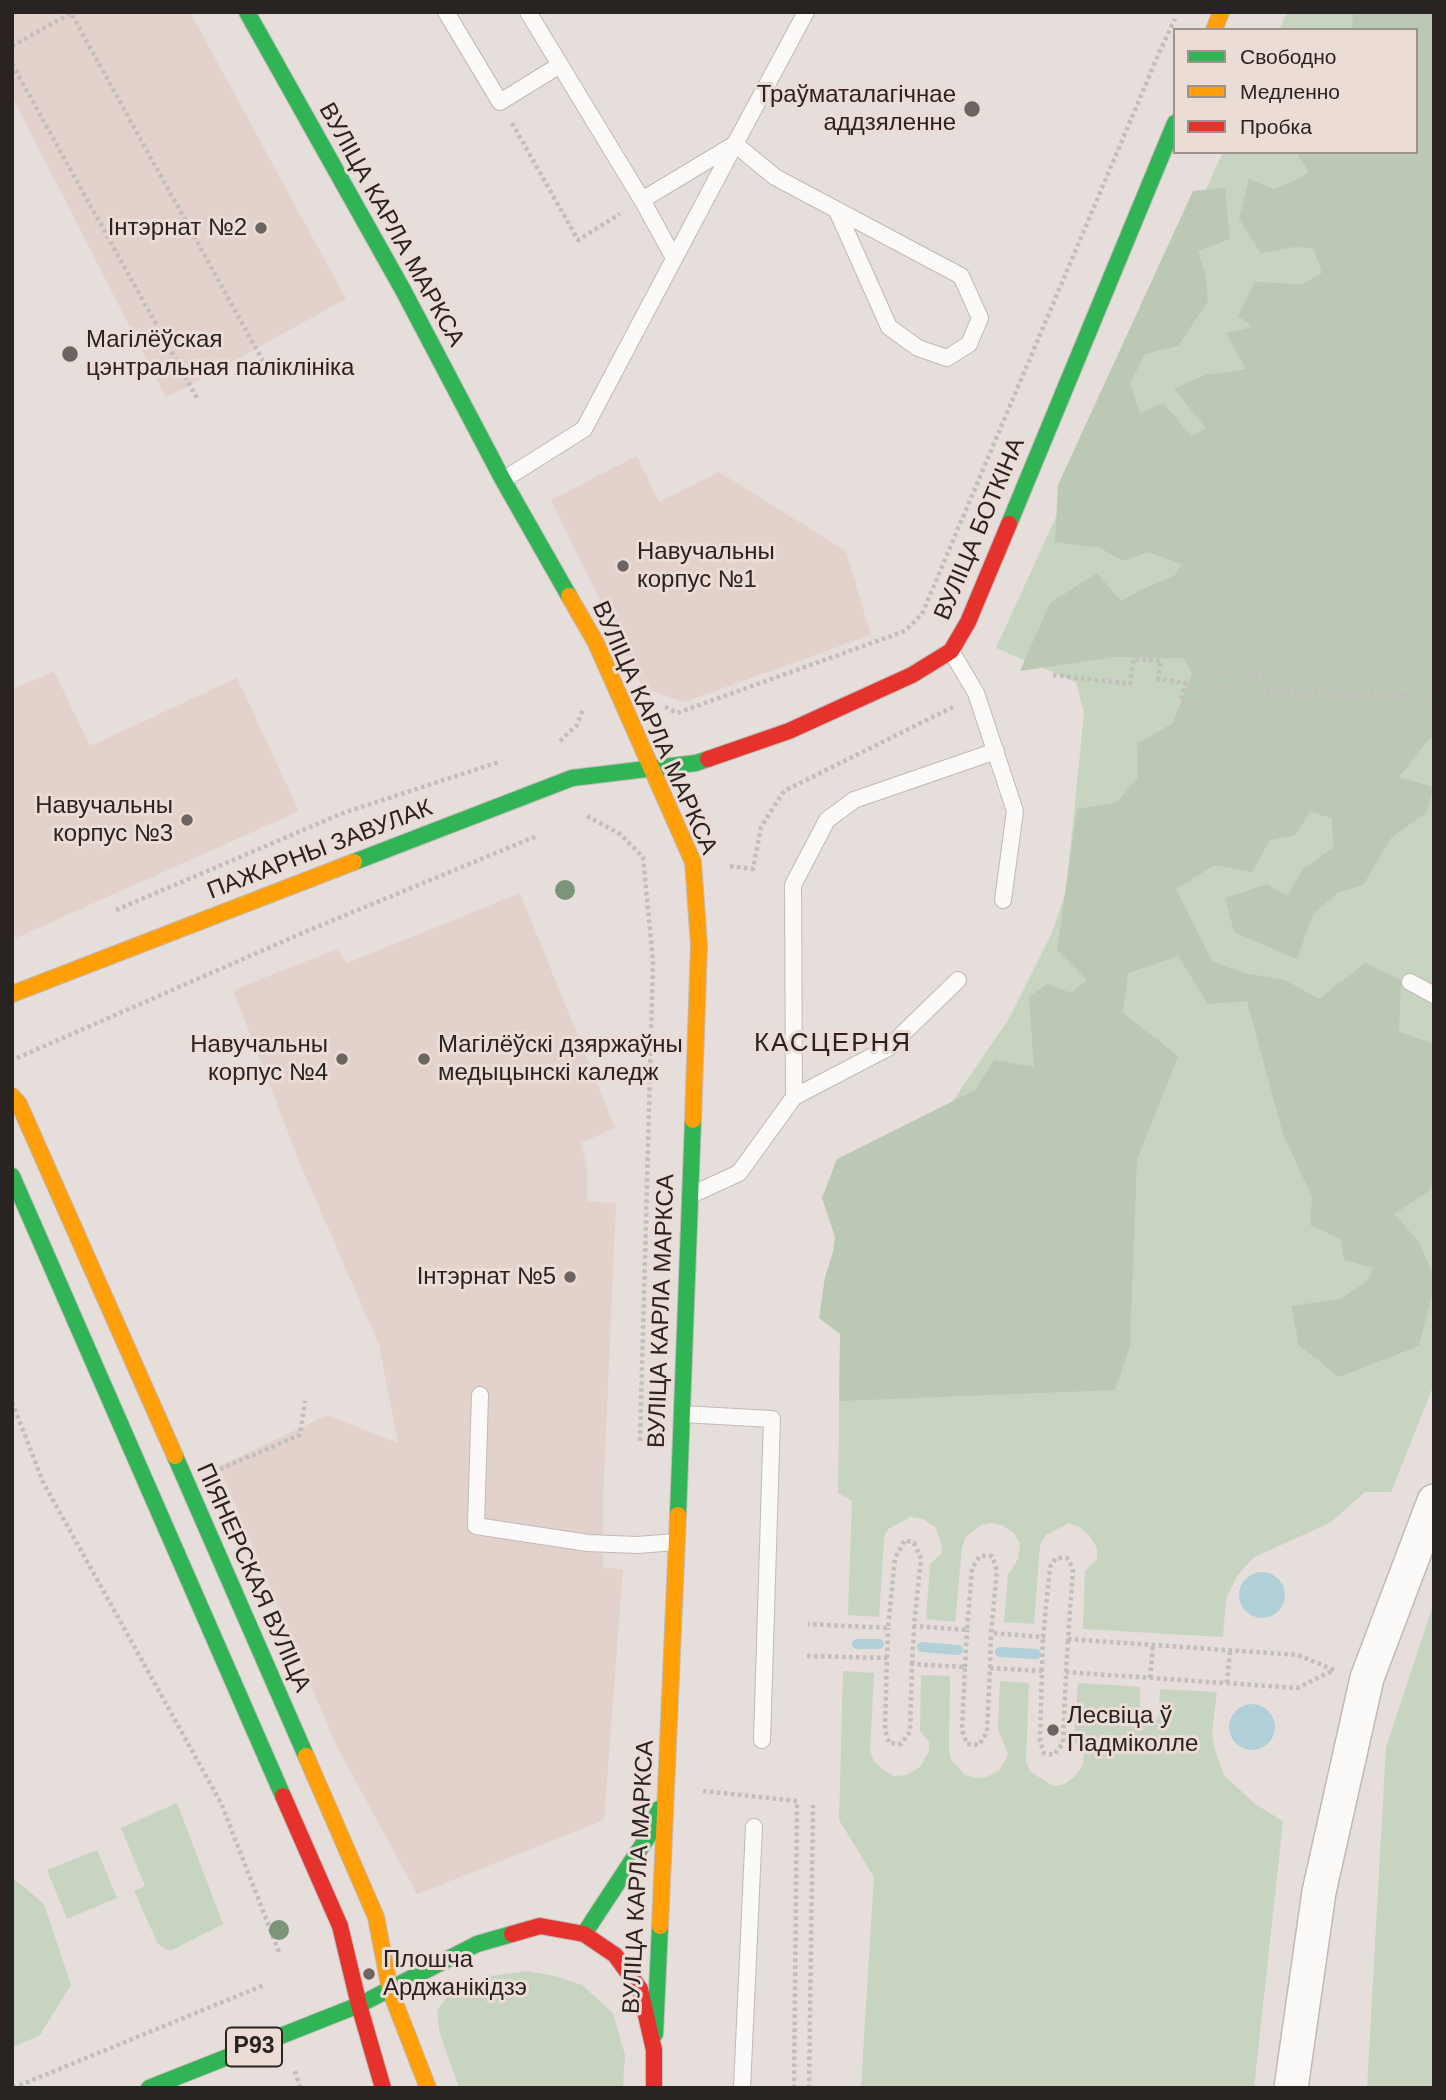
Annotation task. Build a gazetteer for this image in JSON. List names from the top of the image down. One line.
{"streets":{"main road":["ВУЛІЦА КАРЛА МАРКСА","ВУЛІЦА БОТКІНА","ПАЖАРНЫ ЗАВУЛАК","ПІЯНЕРСКАЯ ВУЛІЦА","Р93"]},"crossings":[["ВУЛІЦА КАРЛА МАРКСА","ВУЛІЦА БОТКІНА"],["ВУЛІЦА КАРЛА МАРКСА","ПАЖАРНЫ ЗАВУЛАК"],["ВУЛІЦА БОТКІНА","ПАЖАРНЫ ЗАВУЛАК"],["ПІЯНЕРСКАЯ ВУЛІЦА","Р93"]],"districts":["КАСЦЕРНЯ"],"places":["Траўматалагічнае аддзяленне","Інтэрнат №2","Магілёўская цэнтральная паліклініка","Навучальны корпус №1","Навучальны корпус №3","Навучальны корпус №4","Магілёўскі дзяржаўны медыцынскі каледж","Інтэрнат №5","Лесвіца ў Падміколле","Плошча Арджанікідзэ"],"legend":["Свободно","Медленно","Пробка"]}
